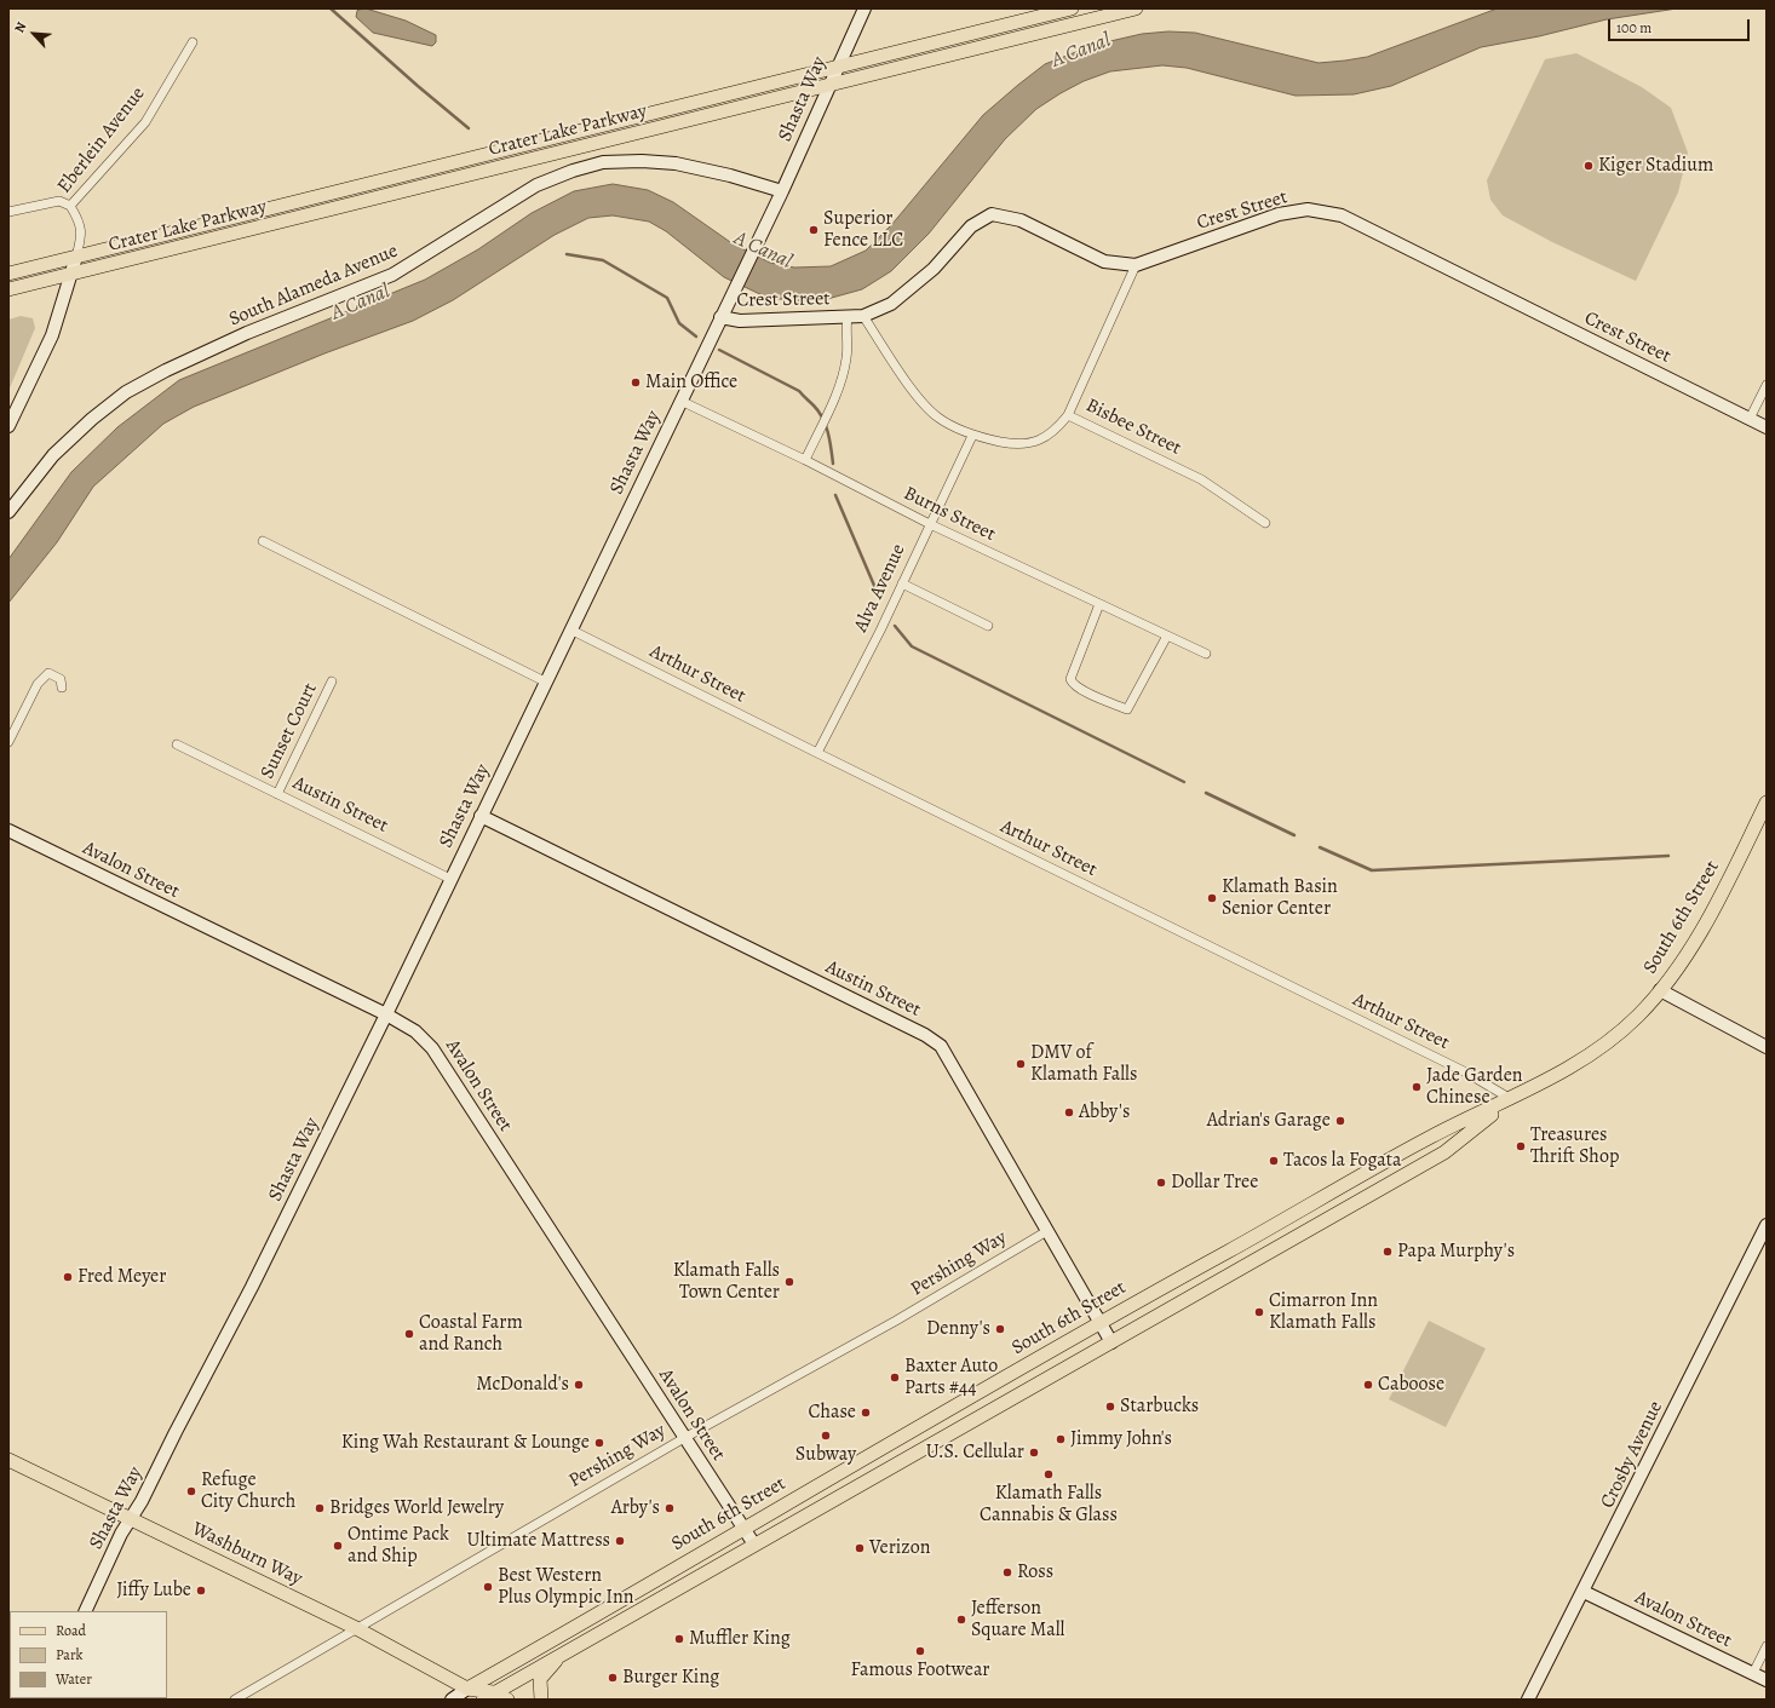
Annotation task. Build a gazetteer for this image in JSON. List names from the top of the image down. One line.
{"streets":{"main road":["Crater Lake Parkway","South 6th Street","Washburn Way"],"street":["Shasta Way","Eberlein Avenue","Crest Street","South Alameda Avenue","Bisbee Street","Burns Street","Alva Avenue","Arthur Street","Sunset Court","Austin Street","Avalon Street","Pershing Way","Crosby Avenue"]},"crossings":[["Shasta Way","Crater Lake Parkway"],["Shasta Way","Crest Street"],["Shasta Way","South Alameda Avenue"],["Shasta Way","Burns Street"],["Shasta Way","Arthur Street"],["Shasta Way","Austin Street"],["Shasta Way","Avalon Street"],["Shasta Way","Washburn Way"],["Crater Lake Parkway","Eberlein Avenue"],["Crest Street","Bisbee Street"],["Crest Street","Burns Street"],["Bisbee Street","Alva Avenue"],["Burns Street","Alva Avenue"],["Alva Avenue","Arthur Street"],["Arthur Street","South 6th Street"],["Sunset Court","Austin Street"],["Austin Street","South 6th Street"],["Austin Street","Pershing Way"],["Avalon Street","South 6th Street"],["Avalon Street","Pershing Way"],["Avalon Street","Crosby Avenue"],["South 6th Street","Washburn Way"],["Pershing Way","Washburn Way"]],"water":["A Canal"],"places":["Kiger Stadium","Superior Fence LLC","Main Office","Klamath Basin Senior Center","DMV of Klamath Falls","Jade Garden Chinese","Abby's","Adrian's Garage","Treasures Thrift Shop","Tacos la Fogata","Dollar Tree","Papa Murphy's","Fred Meyer","Klamath Falls Town Center","Cimarron Inn Klamath Falls","Denny's","Coastal Farm and Ranch","Baxter Auto Parts #44","McDonald's","Caboose","Starbucks","Chase","Subway","Jimmy John's","King Wah Restaurant & Lounge","U.S. Cellular","Klamath Falls Cannabis & Glass","Refuge City Church","Bridges World Jewelry","Arby's","Ultimate Mattress","Ontime Pack and Ship","Verizon","Ross","Best Western Plus Olympic Inn","Jiffy Lube","Jefferson Square Mall","Muffler King","Famous Footwear","Burger King"],"legend":["Road","Park","Water"],"scale_bar":"100 m","north":"top left"}
